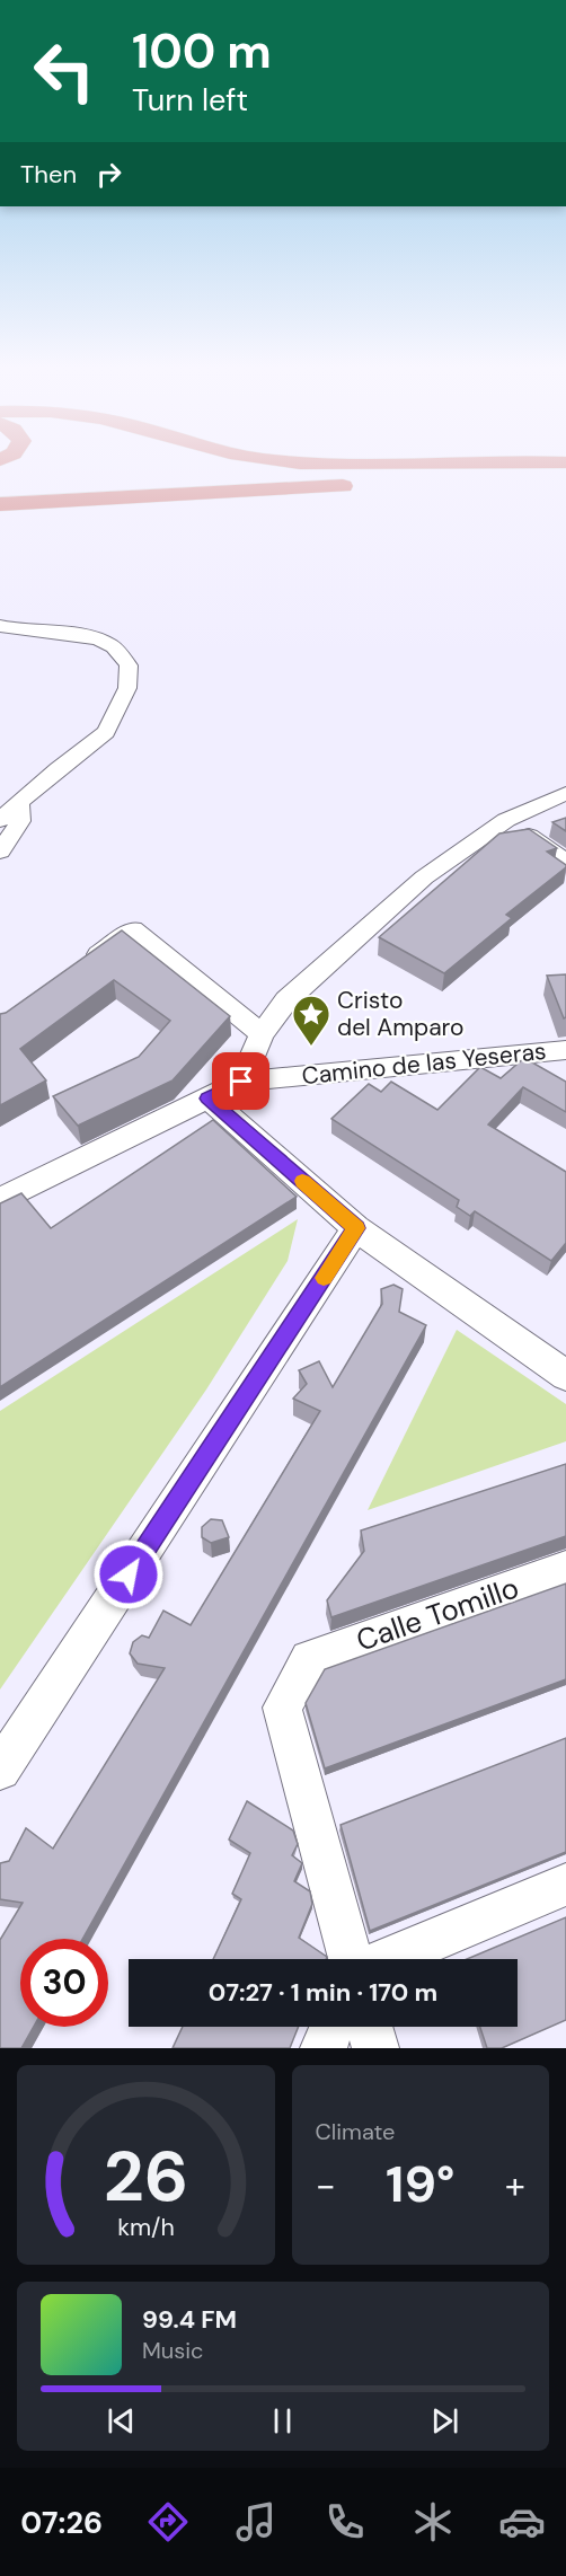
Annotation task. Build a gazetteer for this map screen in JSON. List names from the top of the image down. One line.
{"streets":{"street":["Camino de las Yeseras","Calle Tomillo"]},"places":{"place":["Cristo del Amparo"]},"page":{"turn":["100 m","Turn left"],"then":"Then","limit":"30","trip":"07:27 · 1 min · 170 m","tile":"Climate","heat":["−","19°","+"],"song":["99.4 FM","Music"],"tabs":"07:26","gauge":["26","km/h"]}}
